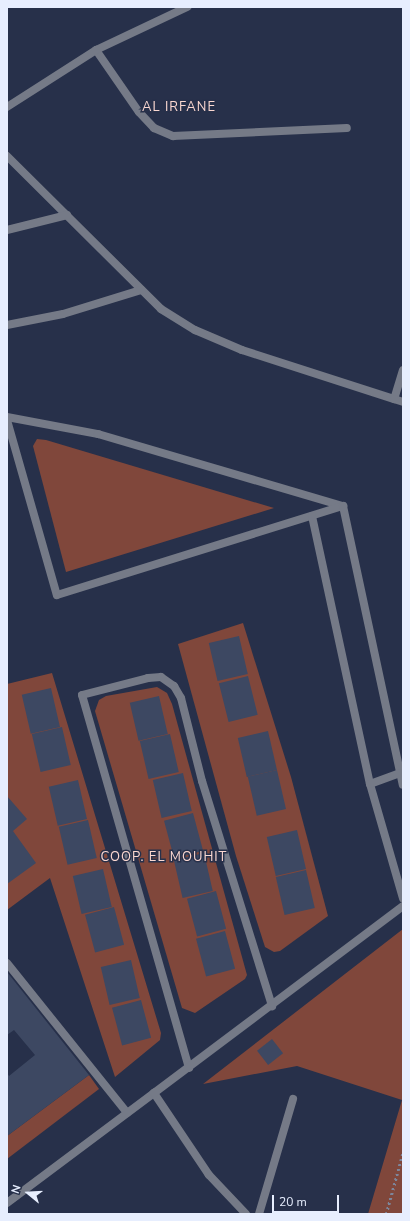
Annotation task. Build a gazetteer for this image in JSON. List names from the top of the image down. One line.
{"districts":["AL IRFANE","COOP. EL MOUHIT"],"scale_bar":"20 m","north":"left"}
